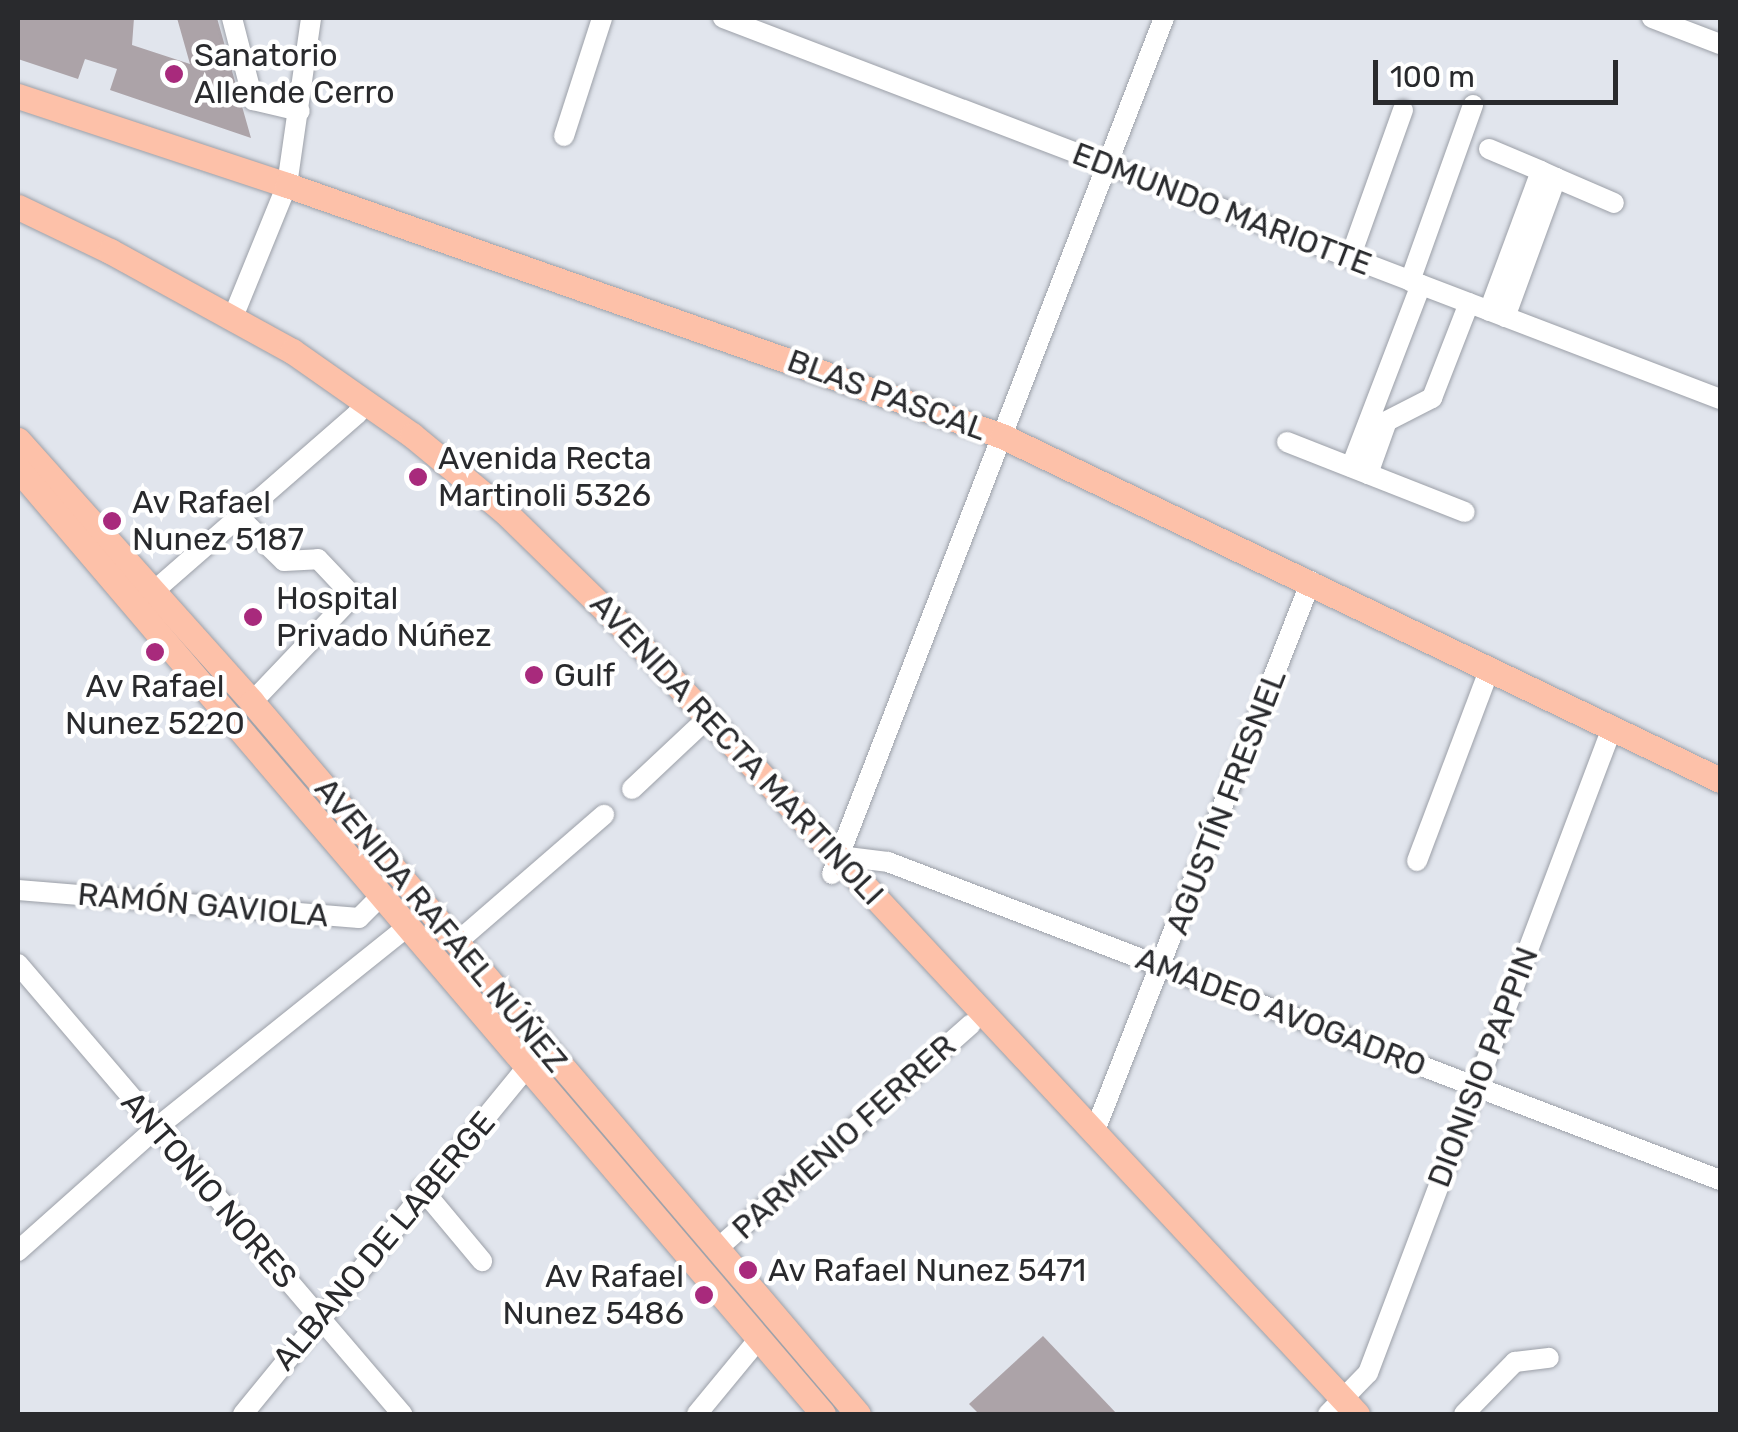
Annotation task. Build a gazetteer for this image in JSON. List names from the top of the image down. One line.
{"streets":{"main road":["BLAS PASCAL","AVENIDA RECTA MARTINOLI","AVENIDA RAFAEL NÚÑEZ"],"street":["EDMUNDO MARIOTTE","AGUSTÍN FRESNEL","RAMÓN GAVIOLA","AMADEO AVOGADRO","DIONISIO PAPPIN","PARMENIO FERRER","ANTONIO NORES","ALBANO DE LABERGE"]},"crossings":[["BLAS PASCAL","AGUSTÍN FRESNEL"],["BLAS PASCAL","DIONISIO PAPPIN"],["AVENIDA RECTA MARTINOLI","AGUSTÍN FRESNEL"],["AVENIDA RECTA MARTINOLI","AMADEO AVOGADRO"],["AVENIDA RECTA MARTINOLI","DIONISIO PAPPIN"],["AVENIDA RECTA MARTINOLI","PARMENIO FERRER"],["AGUSTÍN FRESNEL","AMADEO AVOGADRO"],["RAMÓN GAVIOLA","AVENIDA RAFAEL NÚÑEZ"],["AVENIDA RAFAEL NÚÑEZ","PARMENIO FERRER"],["AVENIDA RAFAEL NÚÑEZ","ALBANO DE LABERGE"],["AMADEO AVOGADRO","DIONISIO PAPPIN"],["ANTONIO NORES","ALBANO DE LABERGE"]],"places":["Sanatorio Allende Cerro","Avenida Recta Martinoli 5326","Av Rafael Nunez 5187","Hospital Privado Núñez","Av Rafael Nunez 5220","Gulf","Av Rafael Nunez 5471","Av Rafael Nunez 5486"],"scale_bar":"100 m"}
